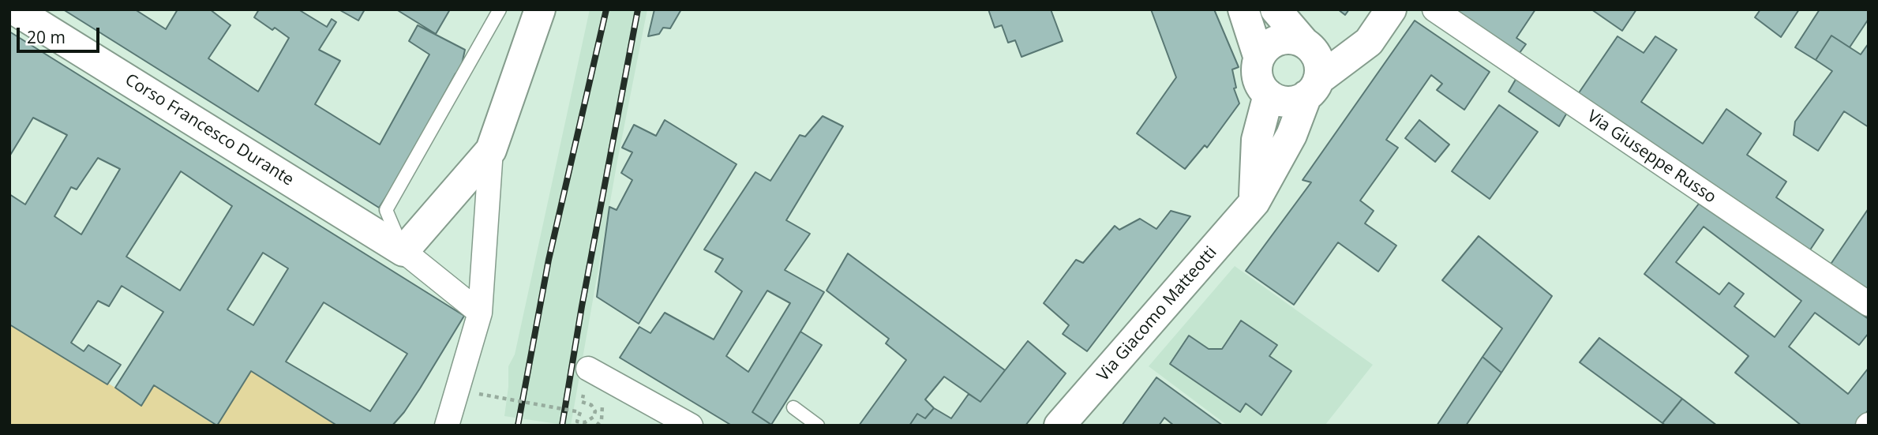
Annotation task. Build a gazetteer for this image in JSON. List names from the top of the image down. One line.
{"streets":{"street":["Corso Francesco Durante","Via Giuseppe Russo","Via Giacomo Matteotti"]},"scale_bar":"20 m"}
